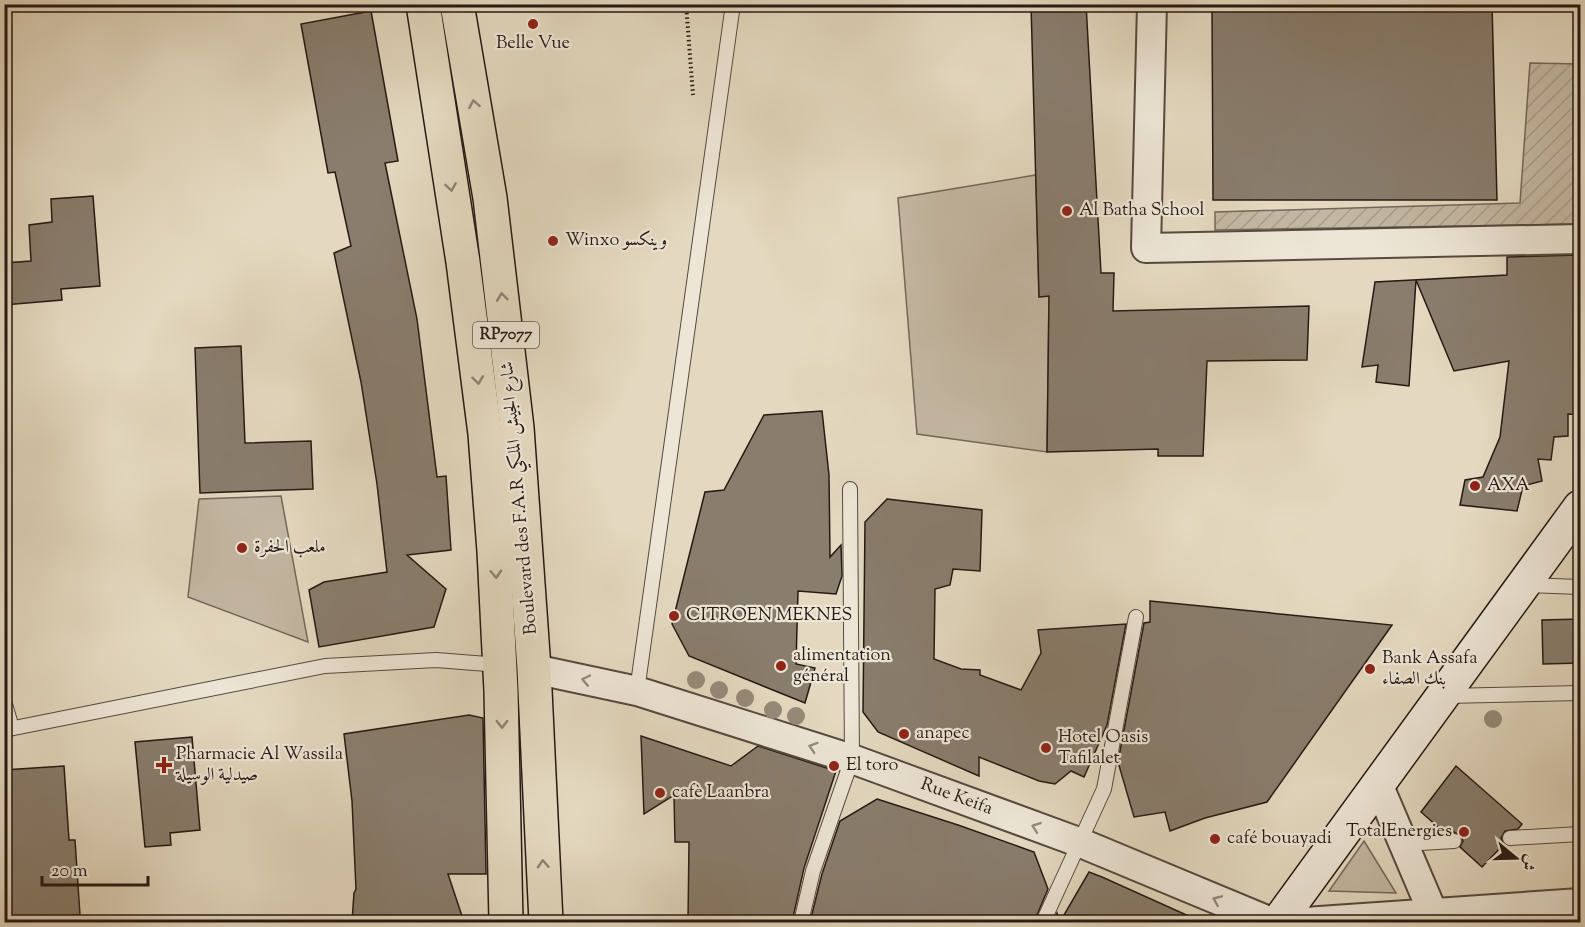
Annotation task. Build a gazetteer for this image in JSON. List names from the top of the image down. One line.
{"streets":{"main road":["RP7077","Boulevard des F.A.R شارع الجيش الملكي"],"street":["Rue Keifa"]},"crossings":[["Boulevard des F.A.R شارع الجيش الملكي","Rue Keifa"]],"one_way":["Rue Keifa"],"places":{"other":["Belle Vue","Al Batha School","Winxo وينكسو","AXA","ملعب الحفرة","CITROEN MEKNES","alimentation général","Bank Assafa بنك الصفاء","anapec","Hotel Oasis Tafilalet","El toro","cafè Laanbra","TotalEnergies","café bouayadi"],"health":["Pharmacie Al Wassila صيدلية الوسيلة"]},"scale_bar":"20 m","north":"right"}
